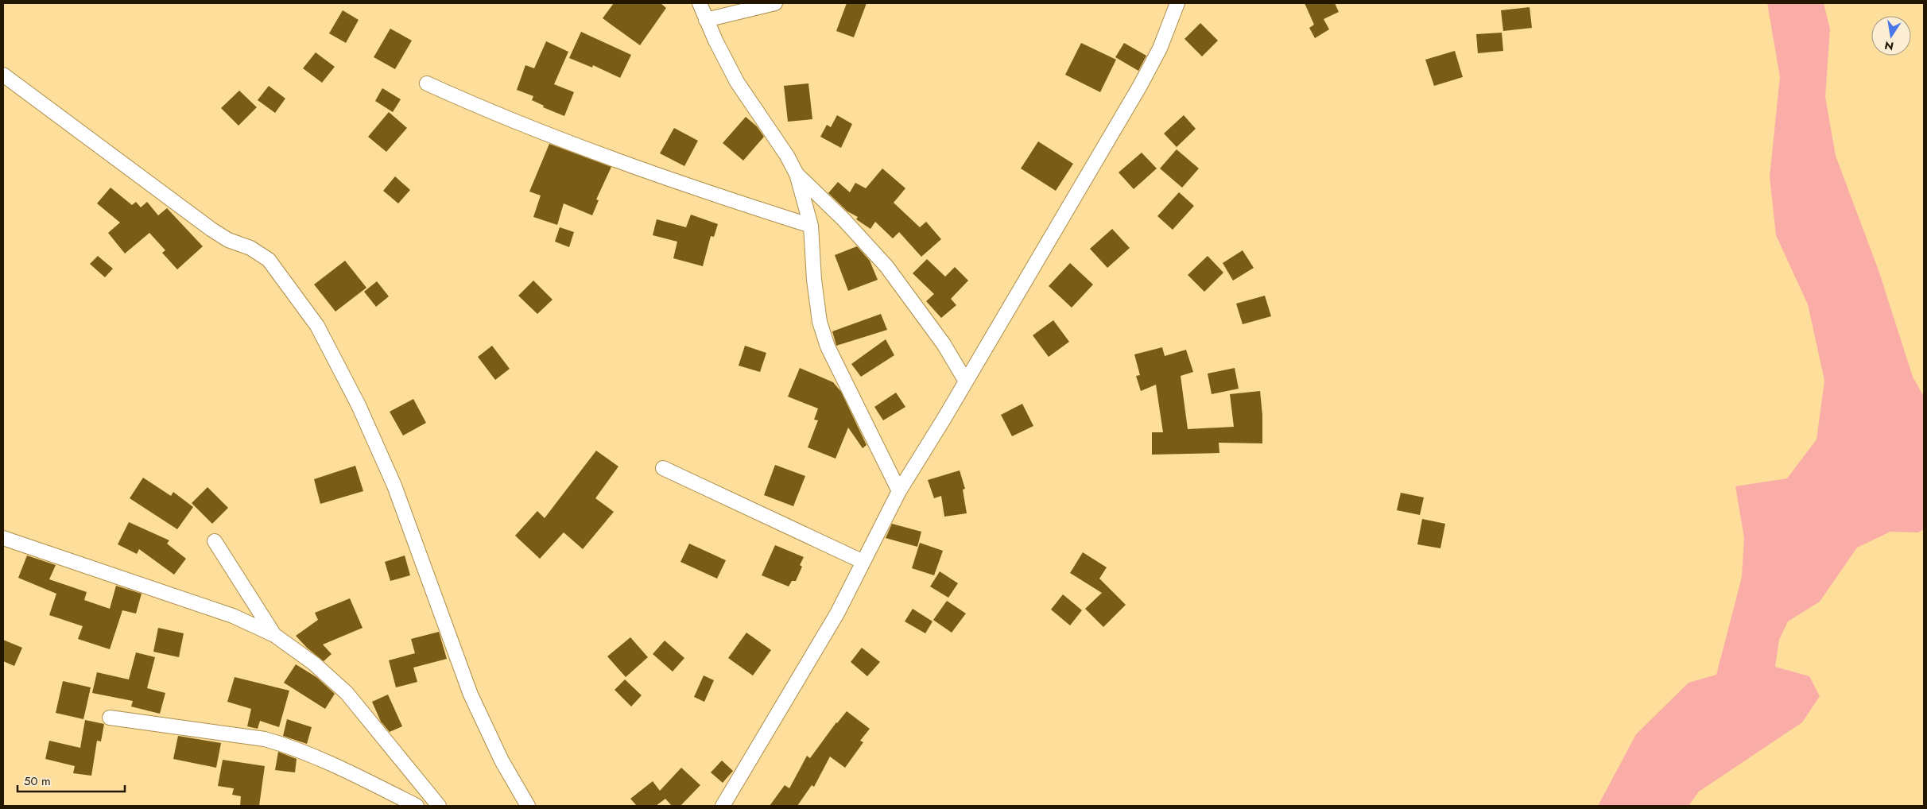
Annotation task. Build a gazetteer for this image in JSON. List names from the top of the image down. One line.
{"scale_bar":"50 m","north":"bottom"}
